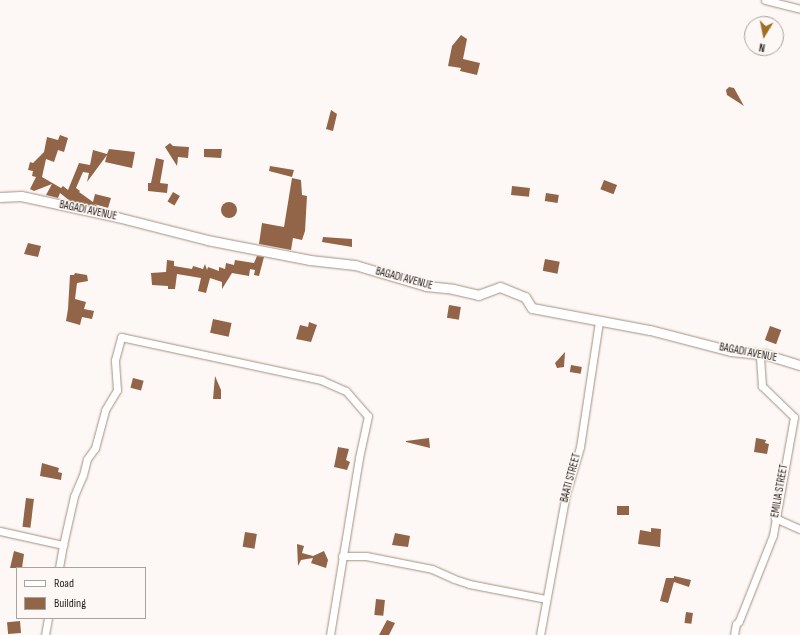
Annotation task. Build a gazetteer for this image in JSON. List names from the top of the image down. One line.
{"streets":{"street":["BAGADI AVENUE","BAATI STREET","EMILIA STREET"]},"crossings":[["BAGADI AVENUE","BAATI STREET"],["BAGADI AVENUE","EMILIA STREET"]],"legend":["Road","Building"],"north":"bottom"}
